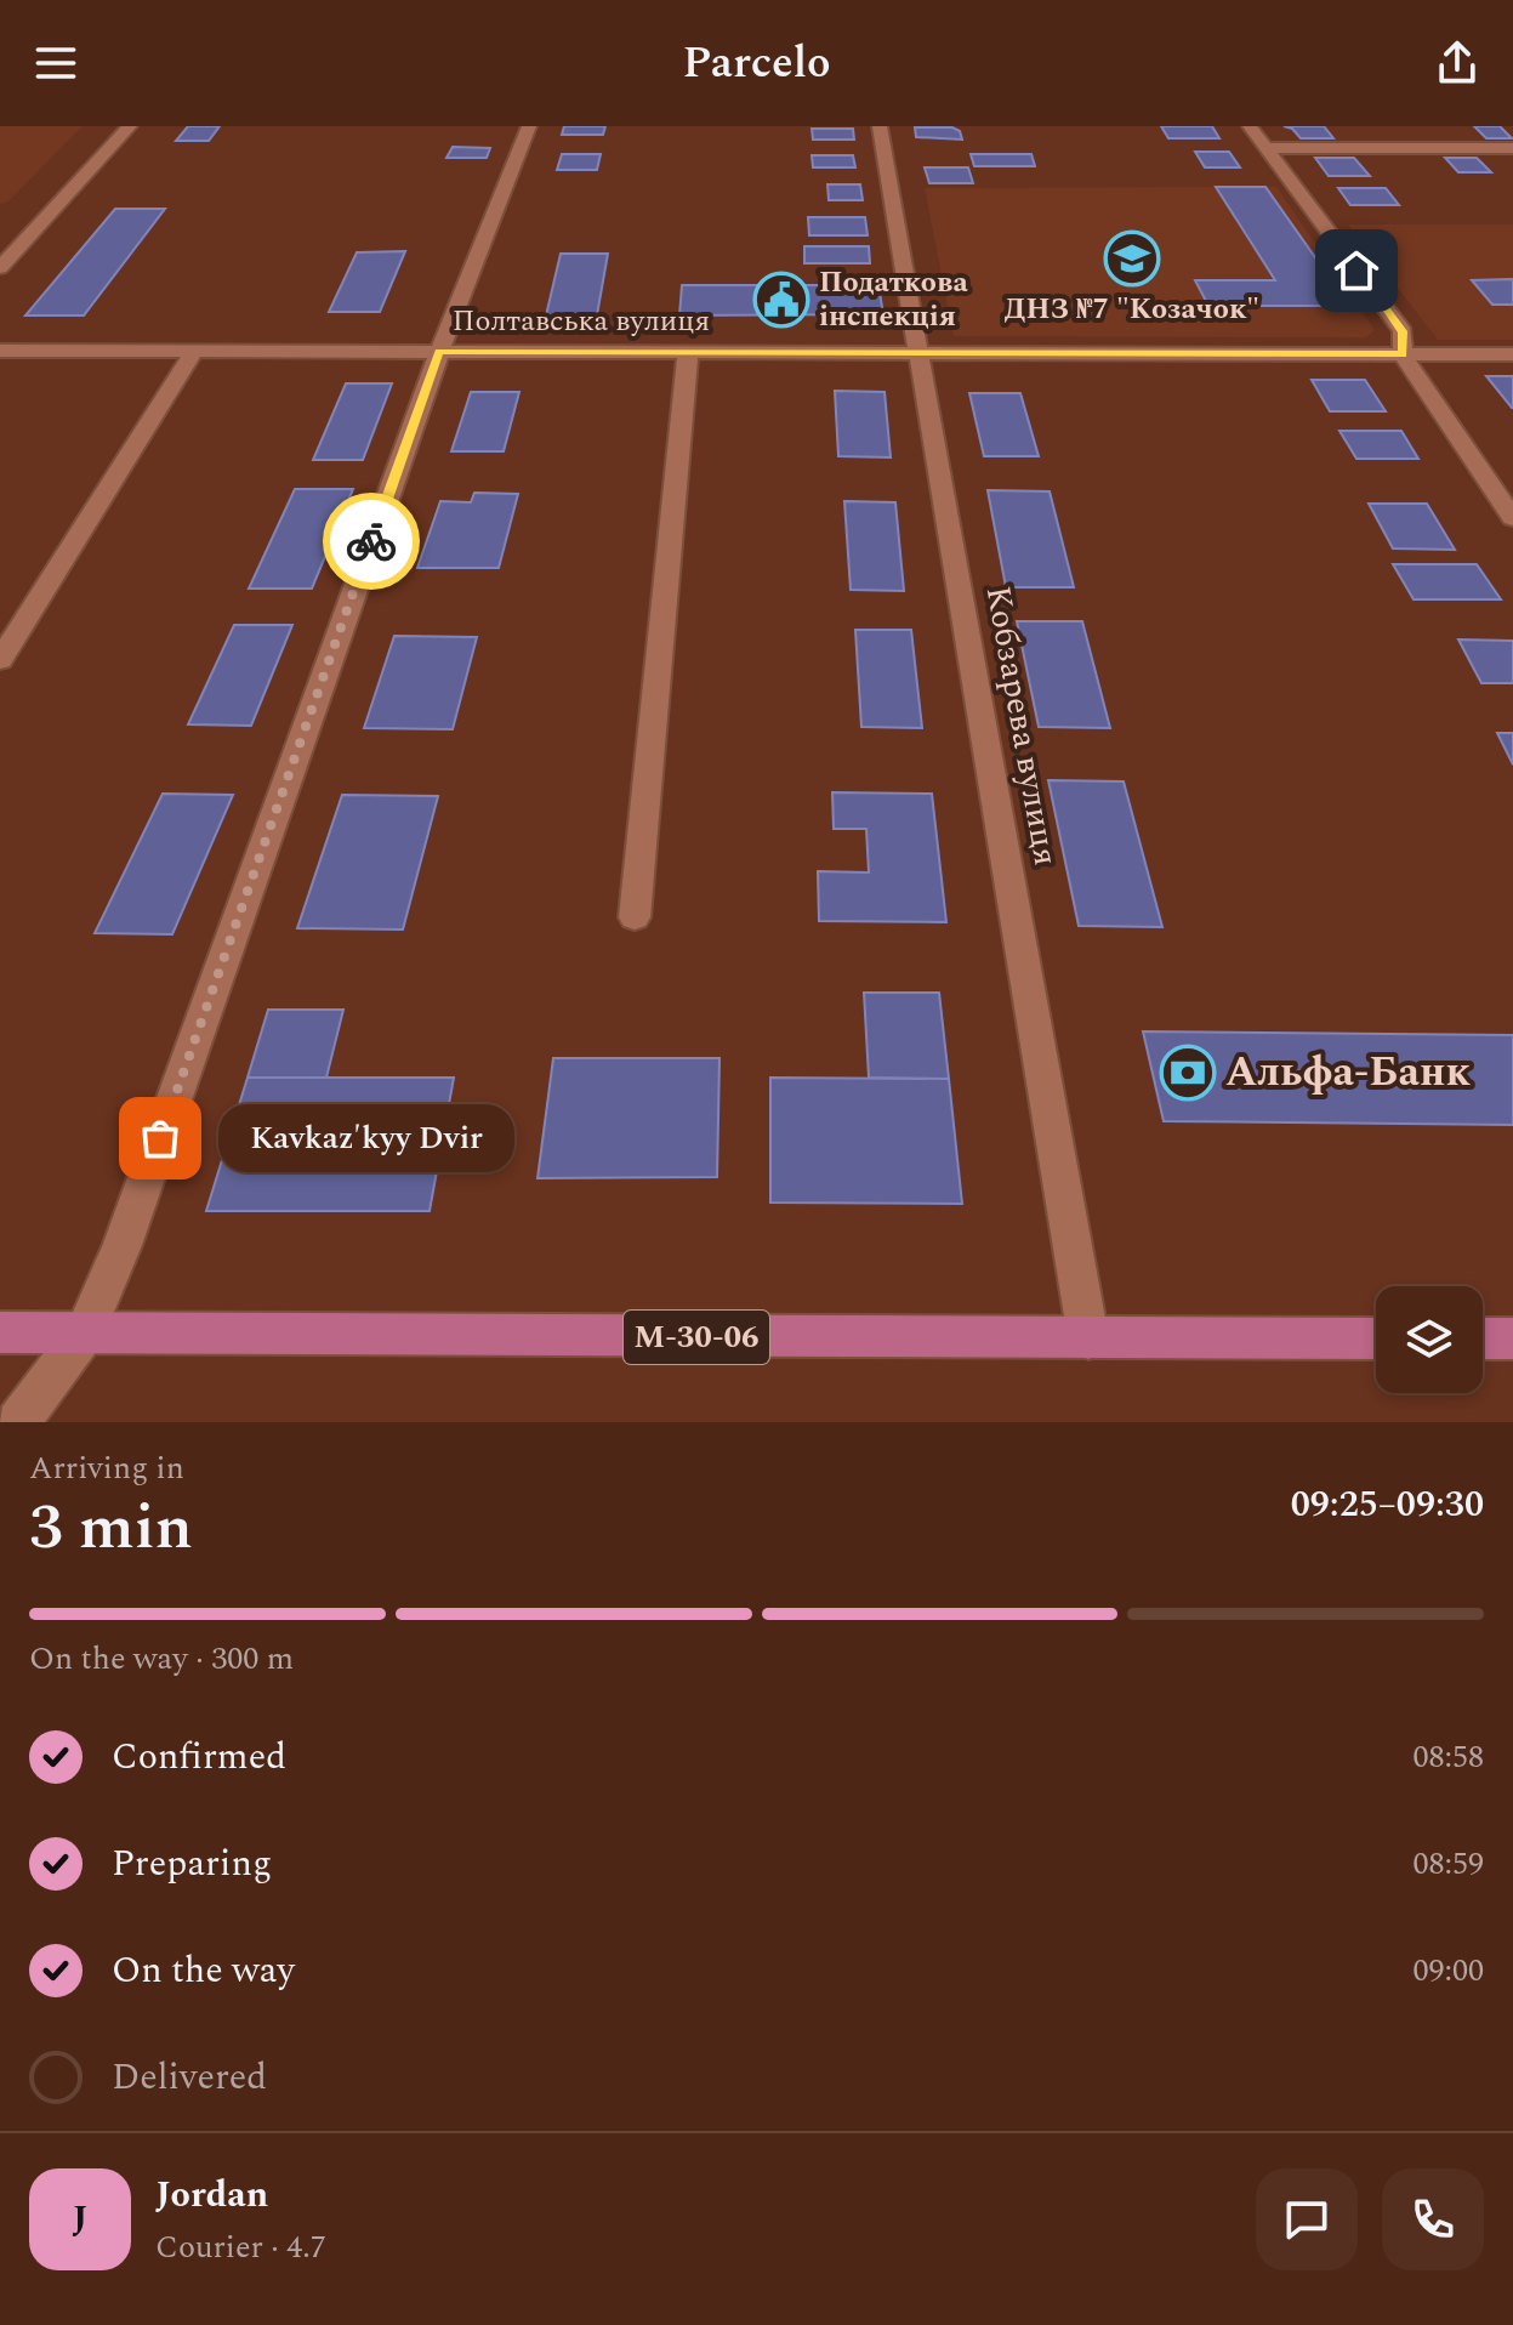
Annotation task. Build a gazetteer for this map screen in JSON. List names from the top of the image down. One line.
{"streets":{"main road":["М-30-06"],"street":["Полтавська вулиця","Кобзарева вулиця"]},"crossings":[["Полтавська вулиця","Кобзарева вулиця"],["Кобзарева вулиця","М-30-06"]],"places":{"school or university":["ДНЗ №7 \"Козачок\""],"public building":["Податкова інспекція"],"bank":["Альфа-Банк"],"other":["Kavkazʹkyy Dvir"]},"page":{"header":"Parcelo","bubble":"Kavkazʹkyy Dvir","heading":["3 min","Arriving in","09:25–09:30"],"panel":["Jordan","Courier · 4.7"],"bar":"On the way · 300 m","list":[["Confirmed","08:58"],["Preparing","08:59"],["On the way","09:00"],"Delivered"],"round":"J"}}
